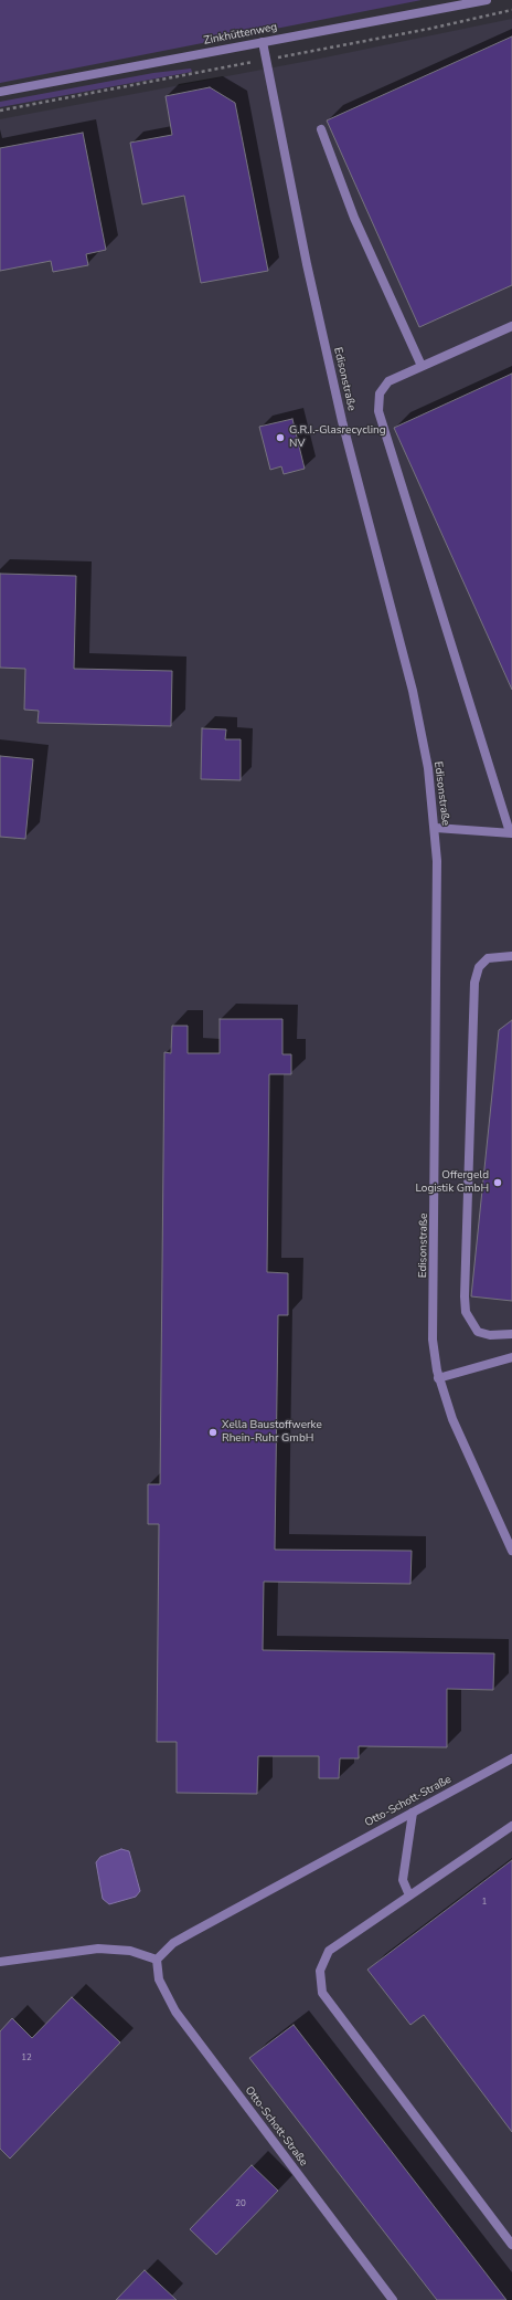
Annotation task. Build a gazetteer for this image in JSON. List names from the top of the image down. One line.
{"streets":{"street":["Zinkhüttenweg","Edisonstraße","Otto-Schott-Straße"]},"crossings":[["Zinkhüttenweg","Edisonstraße"]],"places":["G.R.I.-Glasrecycling NV","Offergeld Logistik GmbH","Xella Baustoffwerke Rhein-Ruhr GmbH"],"house_numbers":["1","12","20"]}
